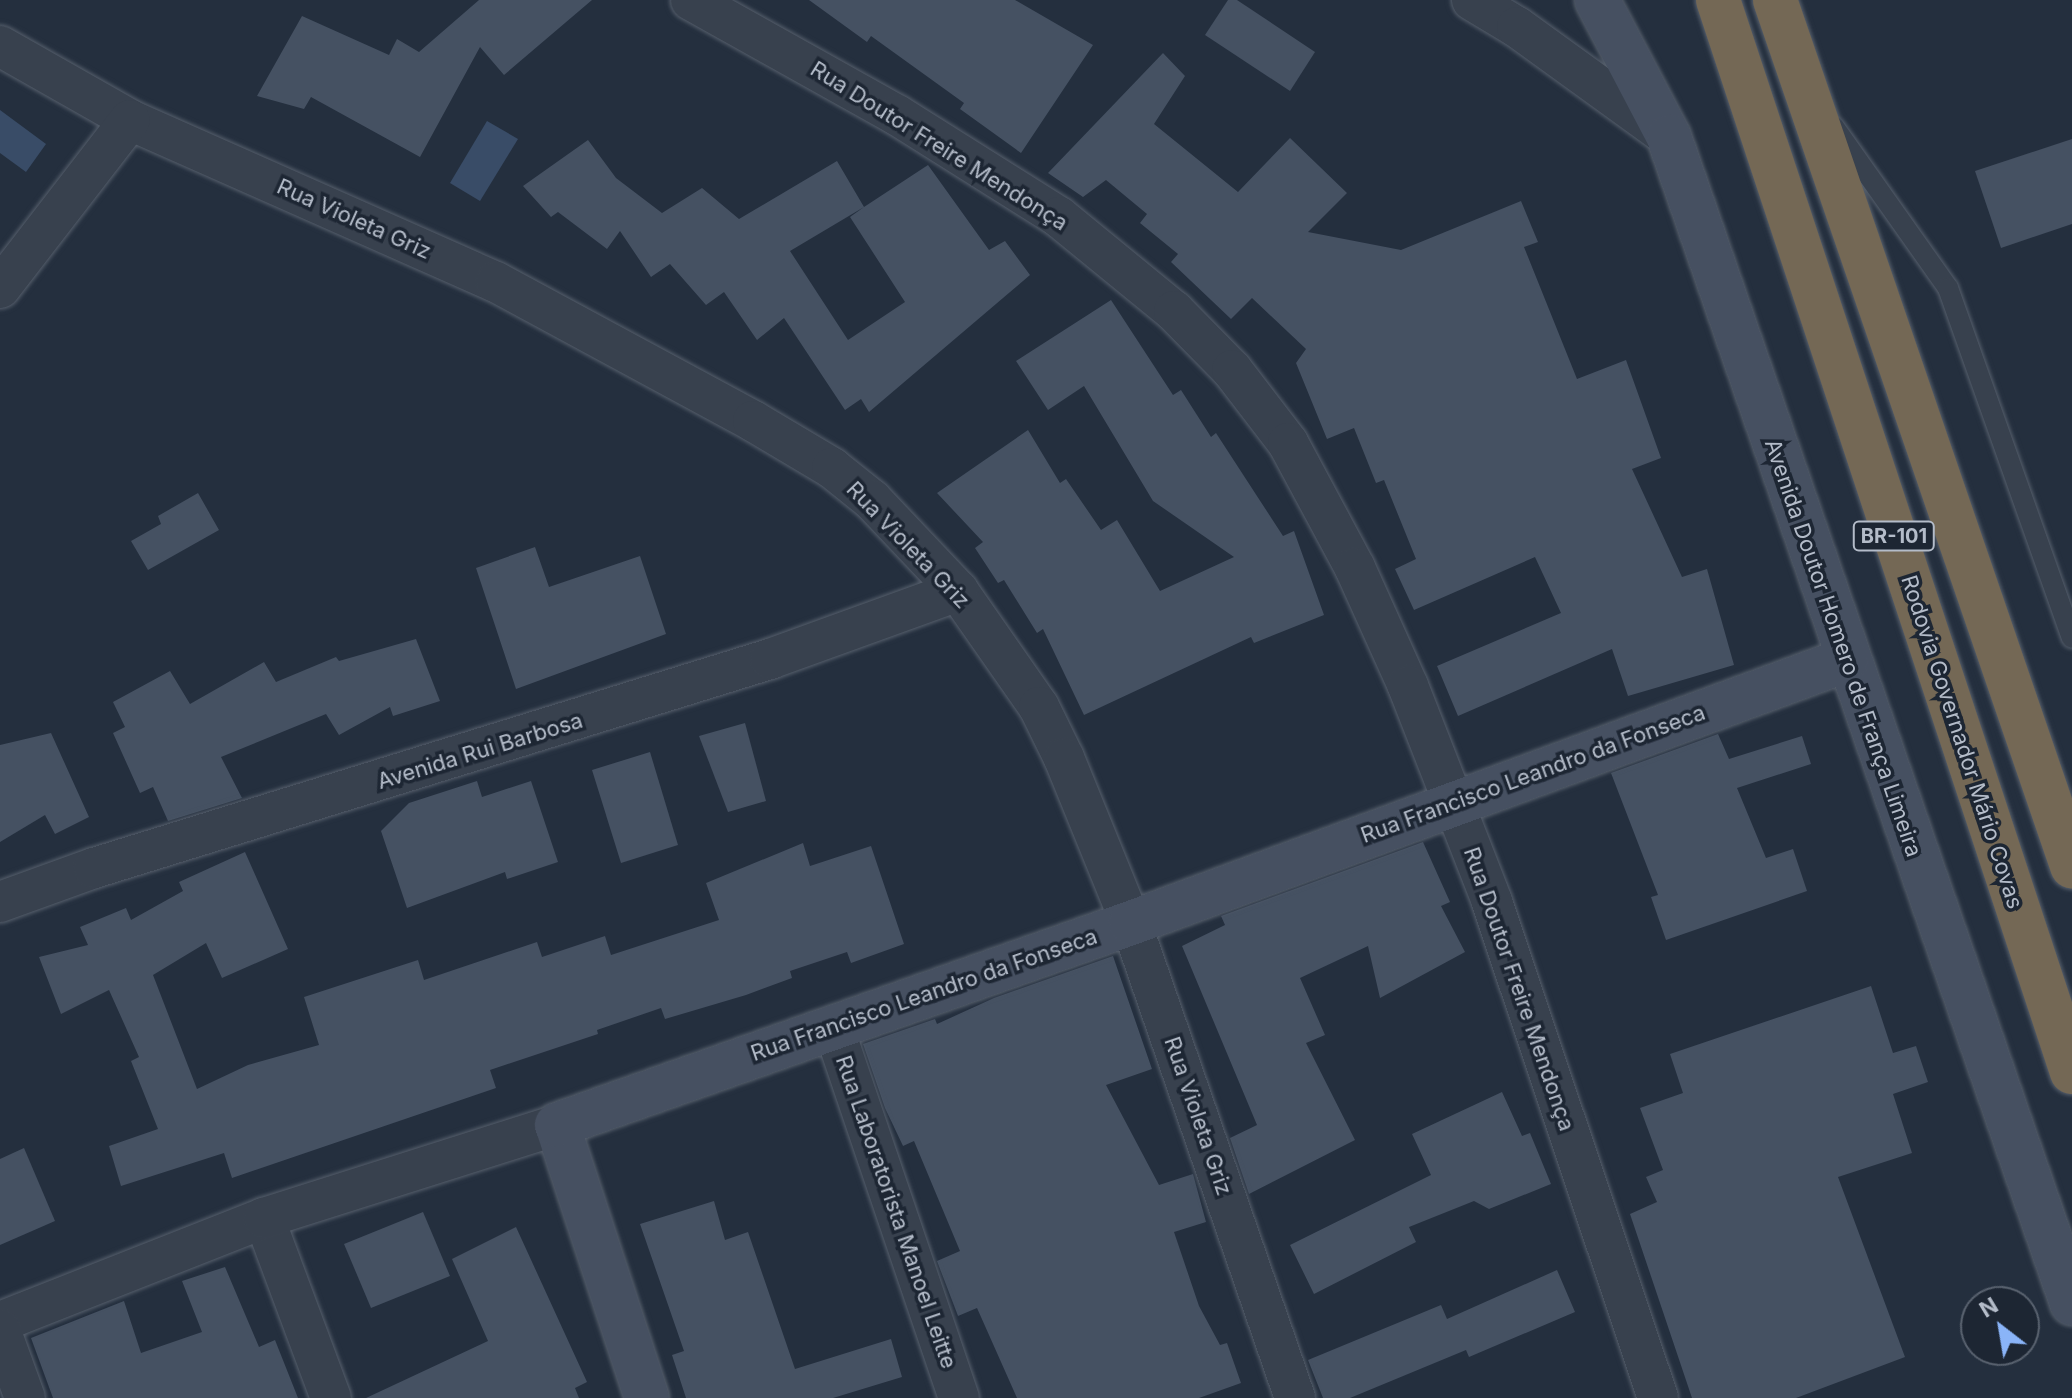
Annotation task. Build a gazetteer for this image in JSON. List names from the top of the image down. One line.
{"streets":{"highway":["BR-101","Rodovia Governador Mário Covas"],"main road":["Avenida Doutor Homero de França Limeira","Rua Francisco Leandro da Fonseca"],"street":["Rua Doutor Freire Mendonça","Rua Violeta Griz","Avenida Rui Barbosa","Rua Laboratorista Manoel Leitte"]},"crossings":[["Rua Doutor Freire Mendonça","Rua Francisco Leandro da Fonseca"],["Rua Violeta Griz","Avenida Rui Barbosa"],["Rua Violeta Griz","Rua Francisco Leandro da Fonseca"],["Avenida Doutor Homero de França Limeira","Rua Francisco Leandro da Fonseca"],["Rua Francisco Leandro da Fonseca","Rua Laboratorista Manoel Leitte"]],"north":"top left"}
